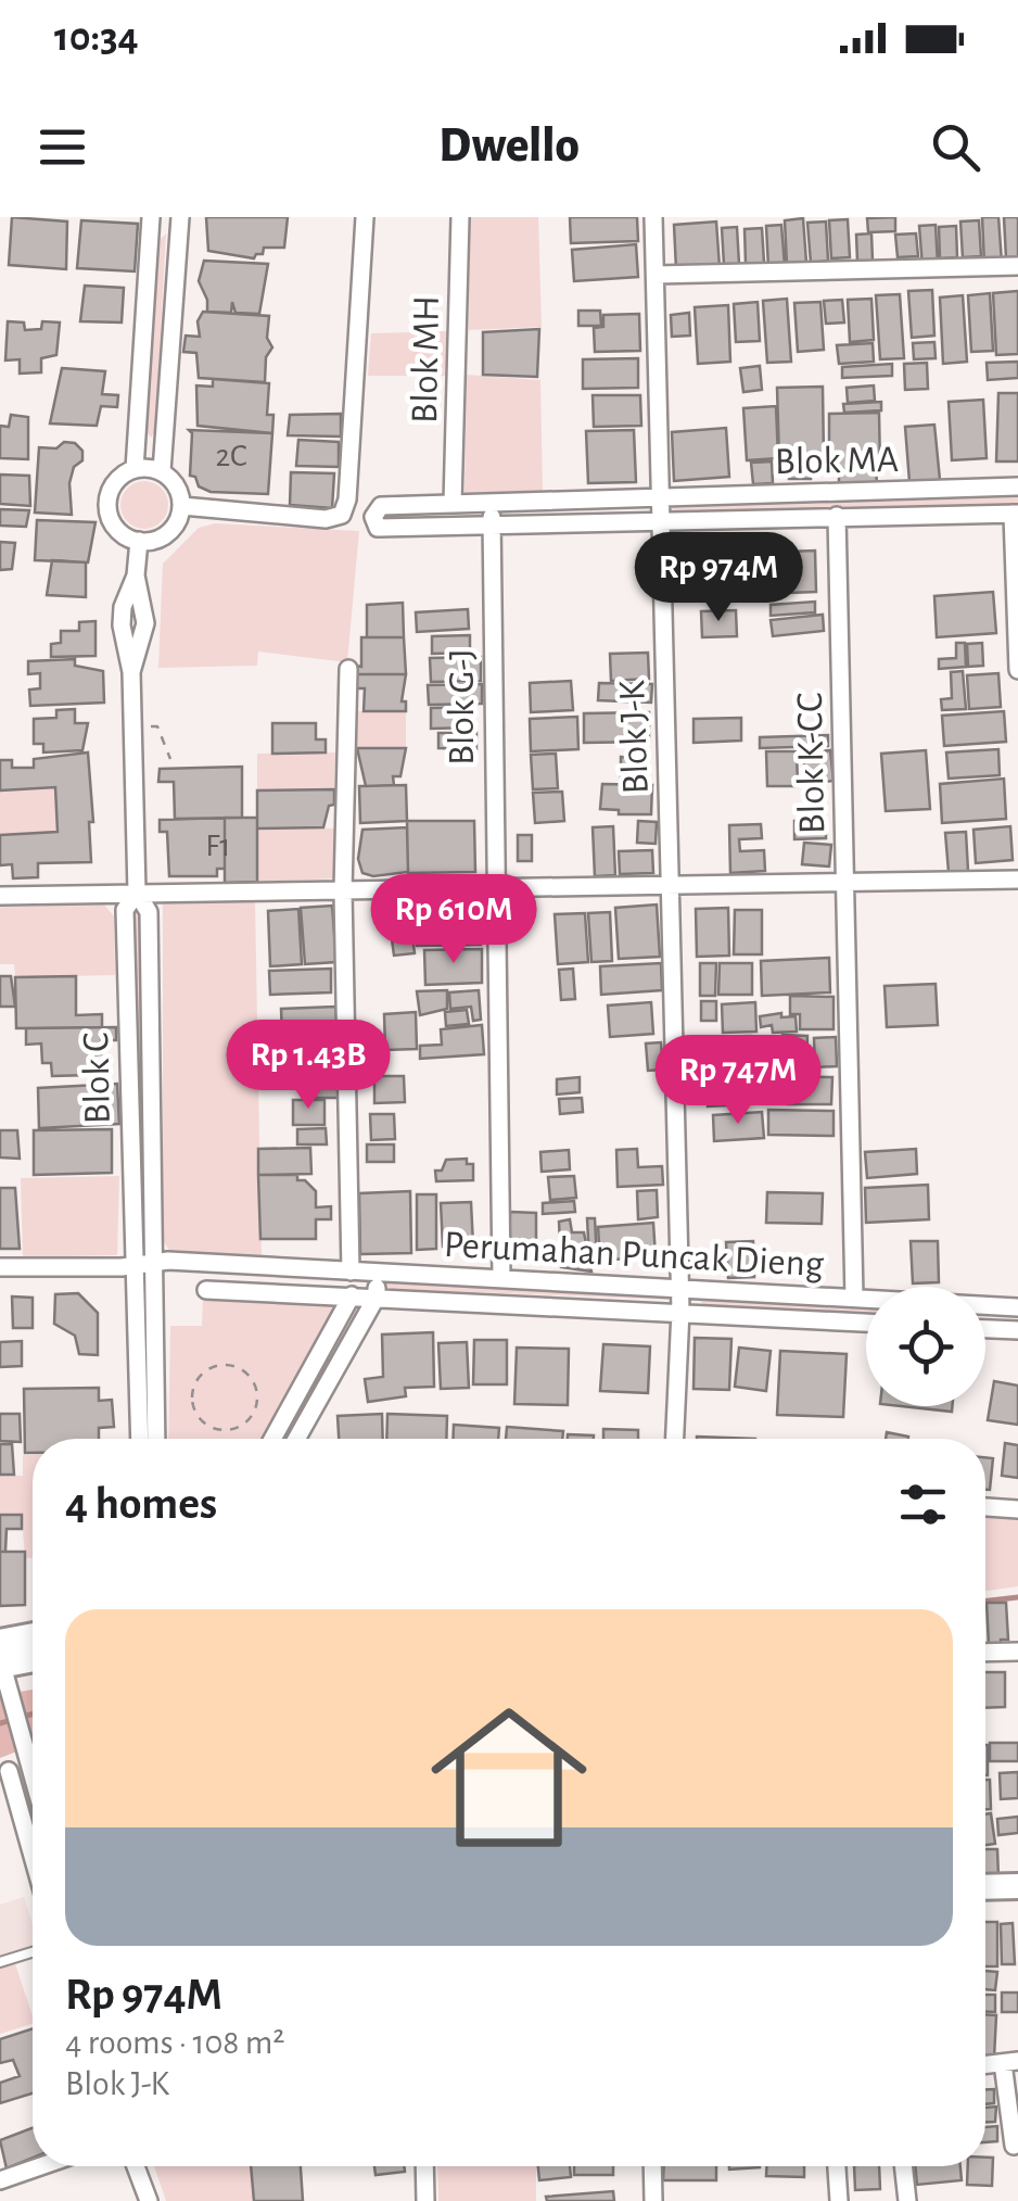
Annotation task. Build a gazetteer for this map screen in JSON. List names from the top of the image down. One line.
{"streets":{"street":["Blok MH","Blok MA","Blok G-J","Blok J-K","Blok K-CC","Blok C","Perumahan Puncak Dieng"]},"crossings":[["Blok MH","Blok MA"],["Blok MA","Blok G-J"],["Blok MA","Blok J-K"],["Blok G-J","Perumahan Puncak Dieng"],["Blok J-K","Perumahan Puncak Dieng"],["Blok K-CC","Perumahan Puncak Dieng"],["Blok C","Perumahan Puncak Dieng"]],"house_numbers":["2C","F1"],"page":{"status":"10:34","header":"Dwello","price":["Rp 974M","Rp 610M","Rp 1.43B","Rp 747M"],"heading":"4 homes","list":[{"name":"Rp 974M","note":"4 rooms · 108 m² · Blok J-K"}]}}
